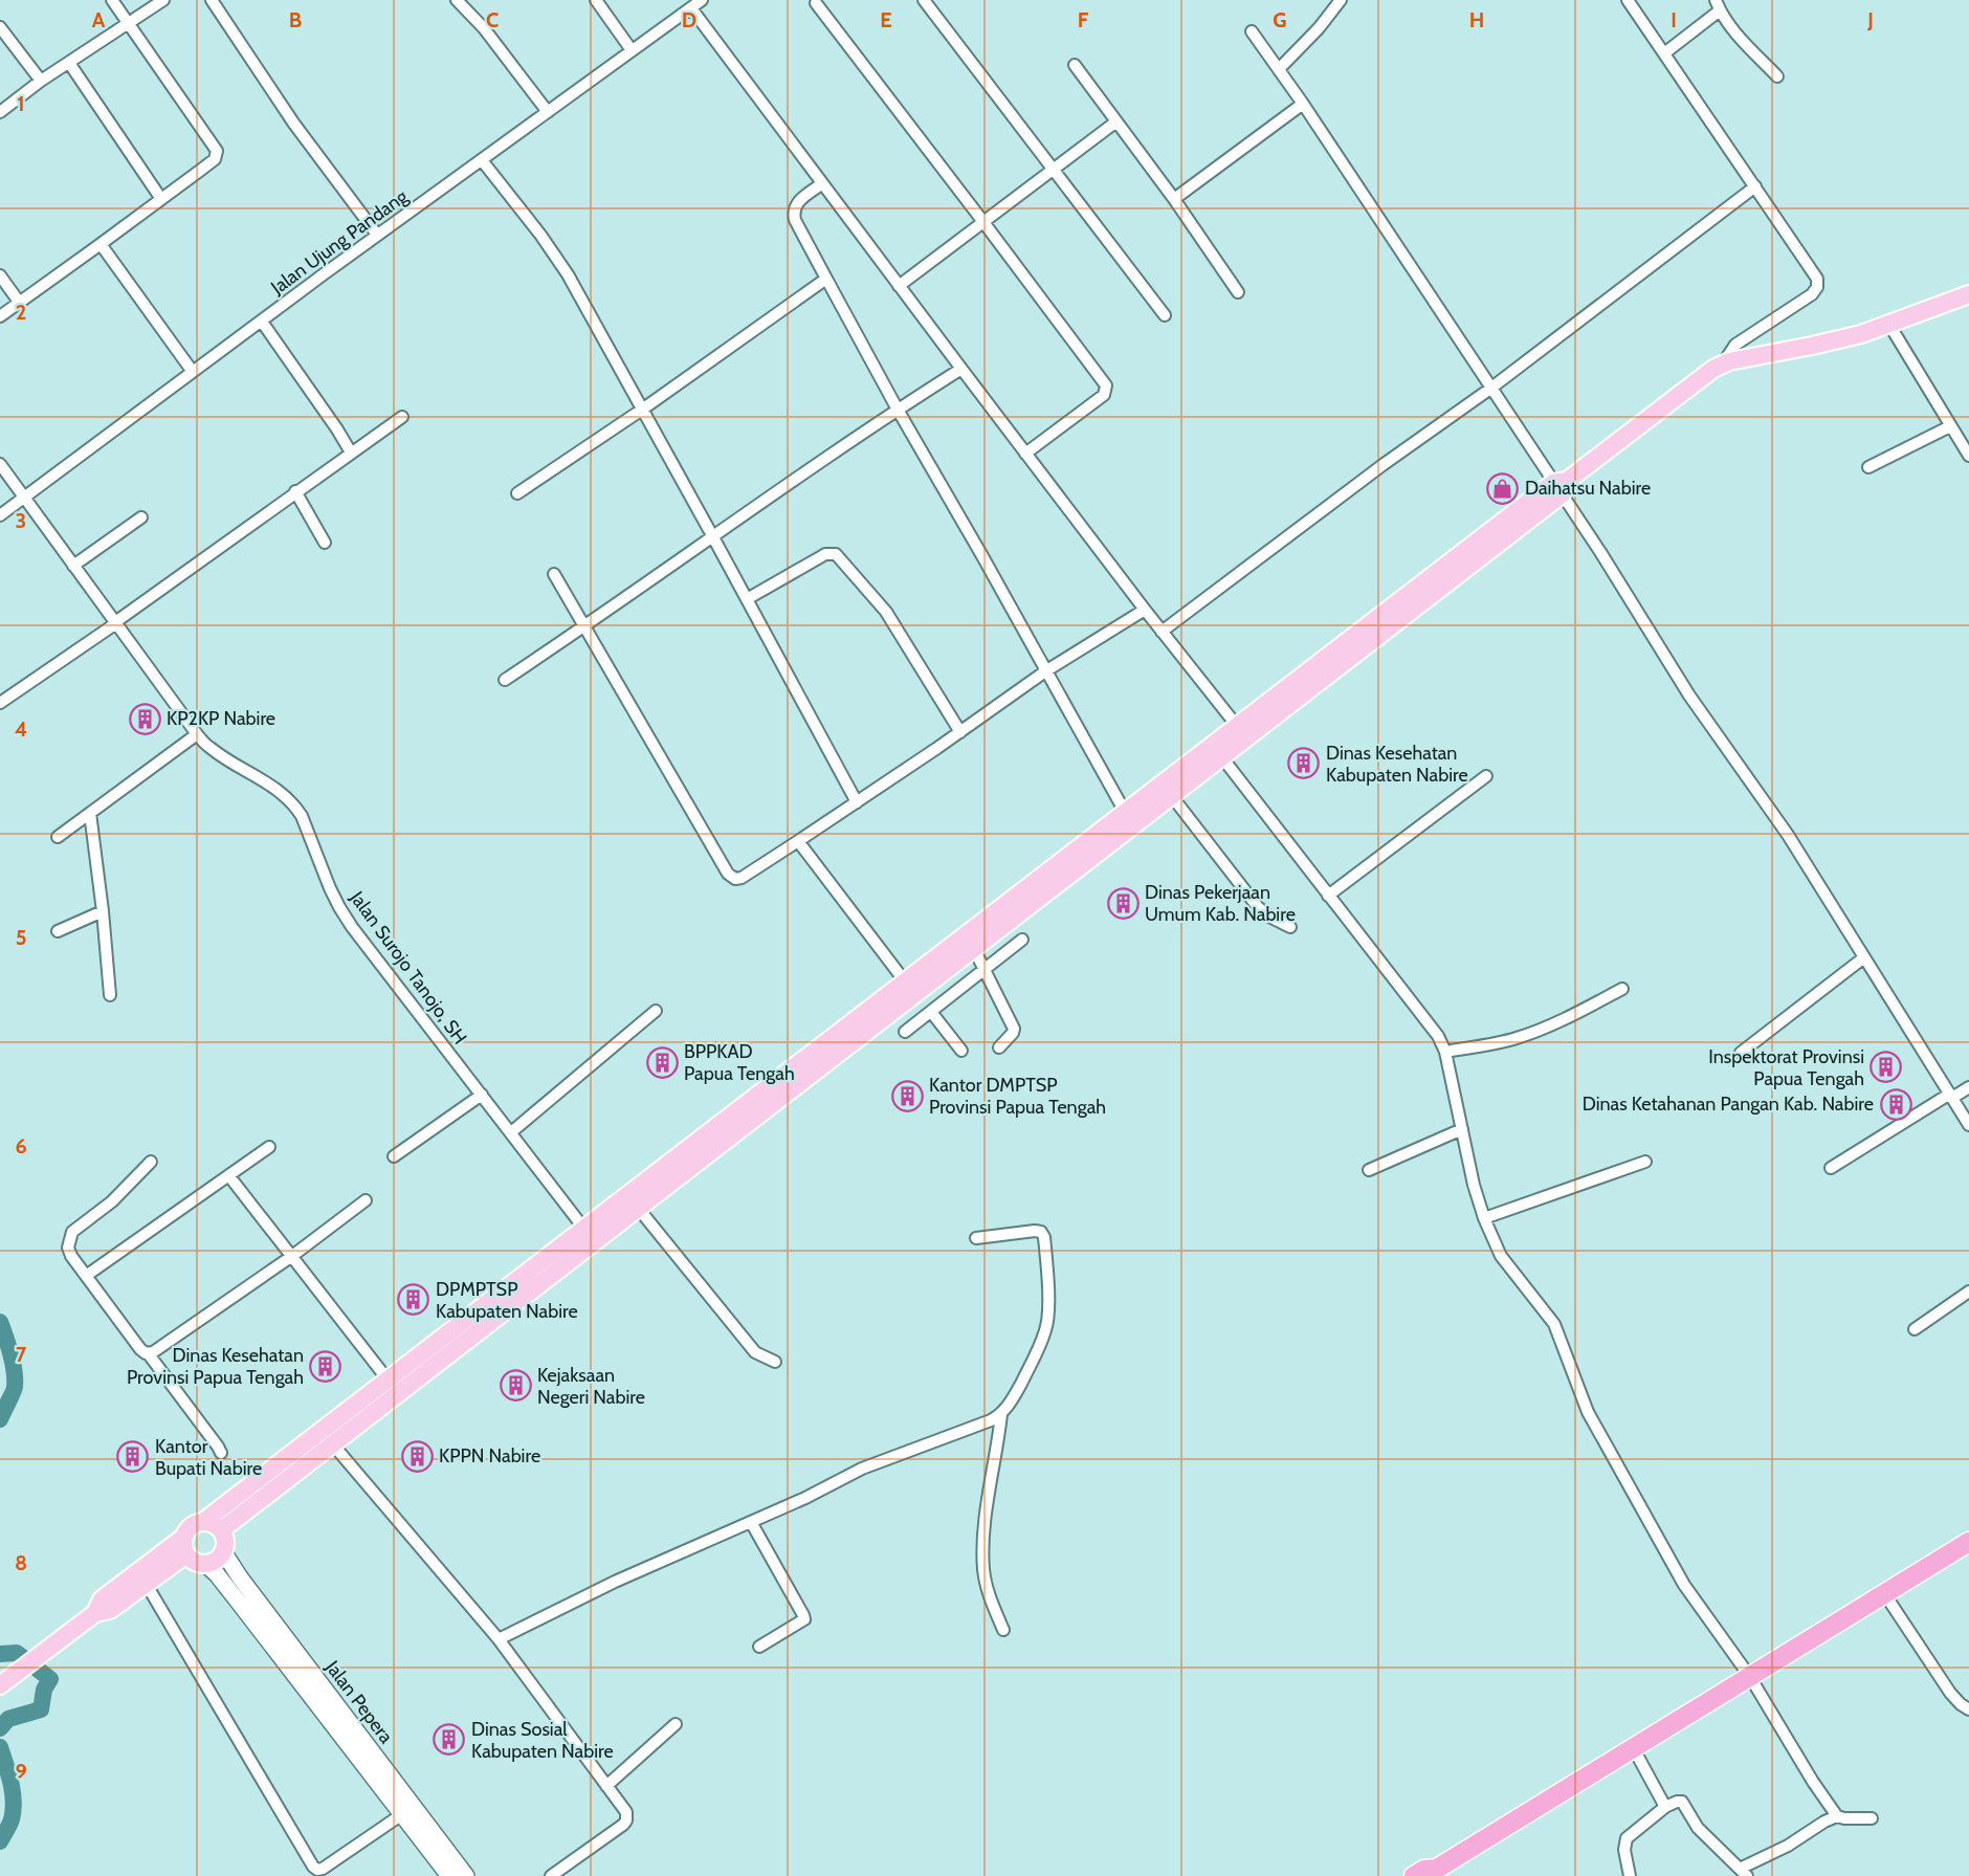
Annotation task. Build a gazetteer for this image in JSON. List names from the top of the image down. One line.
{"streets":{"main road":["Jalan Pepera"],"street":["Jalan Ujung Pandang","Jalan Surojo Tanojo, SH"]},"crossings":[["Jalan Ujung Pandang","Jalan Surojo Tanojo, SH"]],"places":{"shop":["Daihatsu Nabire"],"building":["KP2KP Nabire","Dinas Kesehatan Kabupaten Nabire","Dinas Pekerjaan Umum Kab. Nabire","BPPKAD Papua Tengah","Inspektorat Provinsi Papua Tengah","Kantor DMPTSP Provinsi Papua Tengah","Dinas Ketahanan Pangan Kab. Nabire","DPMPTSP Kabupaten Nabire","Dinas Kesehatan Provinsi Papua Tengah","Kejaksaan Negeri Nabire","KPPN Nabire","Kantor Bupati Nabire","Dinas Sosial Kabupaten Nabire"]},"grid":{"columns":["A","B","C","D","E","F","G","H","I","J"],"rows":["1","2","3","4","5","6","7","8","9"]}}
